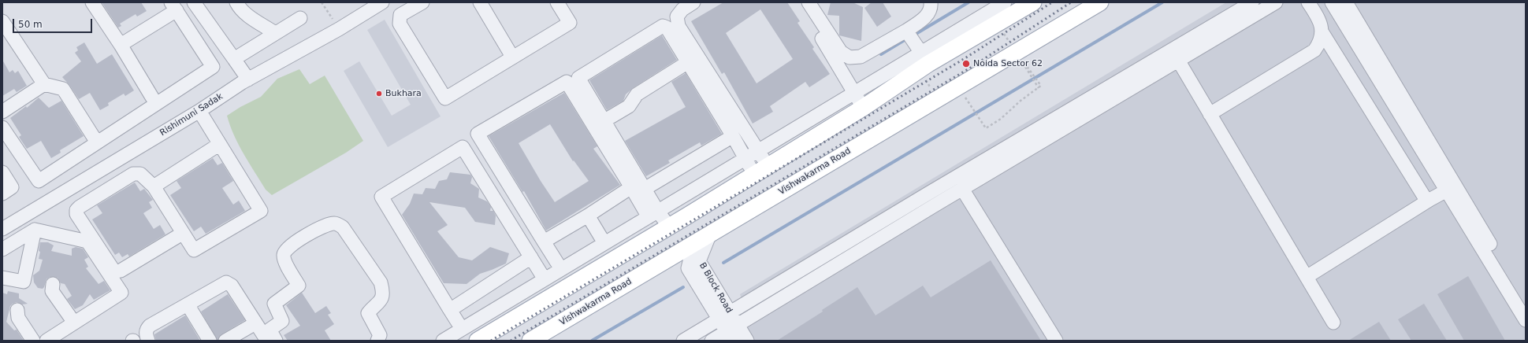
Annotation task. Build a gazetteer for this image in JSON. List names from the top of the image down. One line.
{"streets":{"main road":["Vishwakarma Road"],"street":["Rishimuni Sadak","B Block Road"]},"crossings":[["Vishwakarma Road","B Block Road"]],"places":["Noida Sector 62","Bukhara"],"scale_bar":"50 m"}
